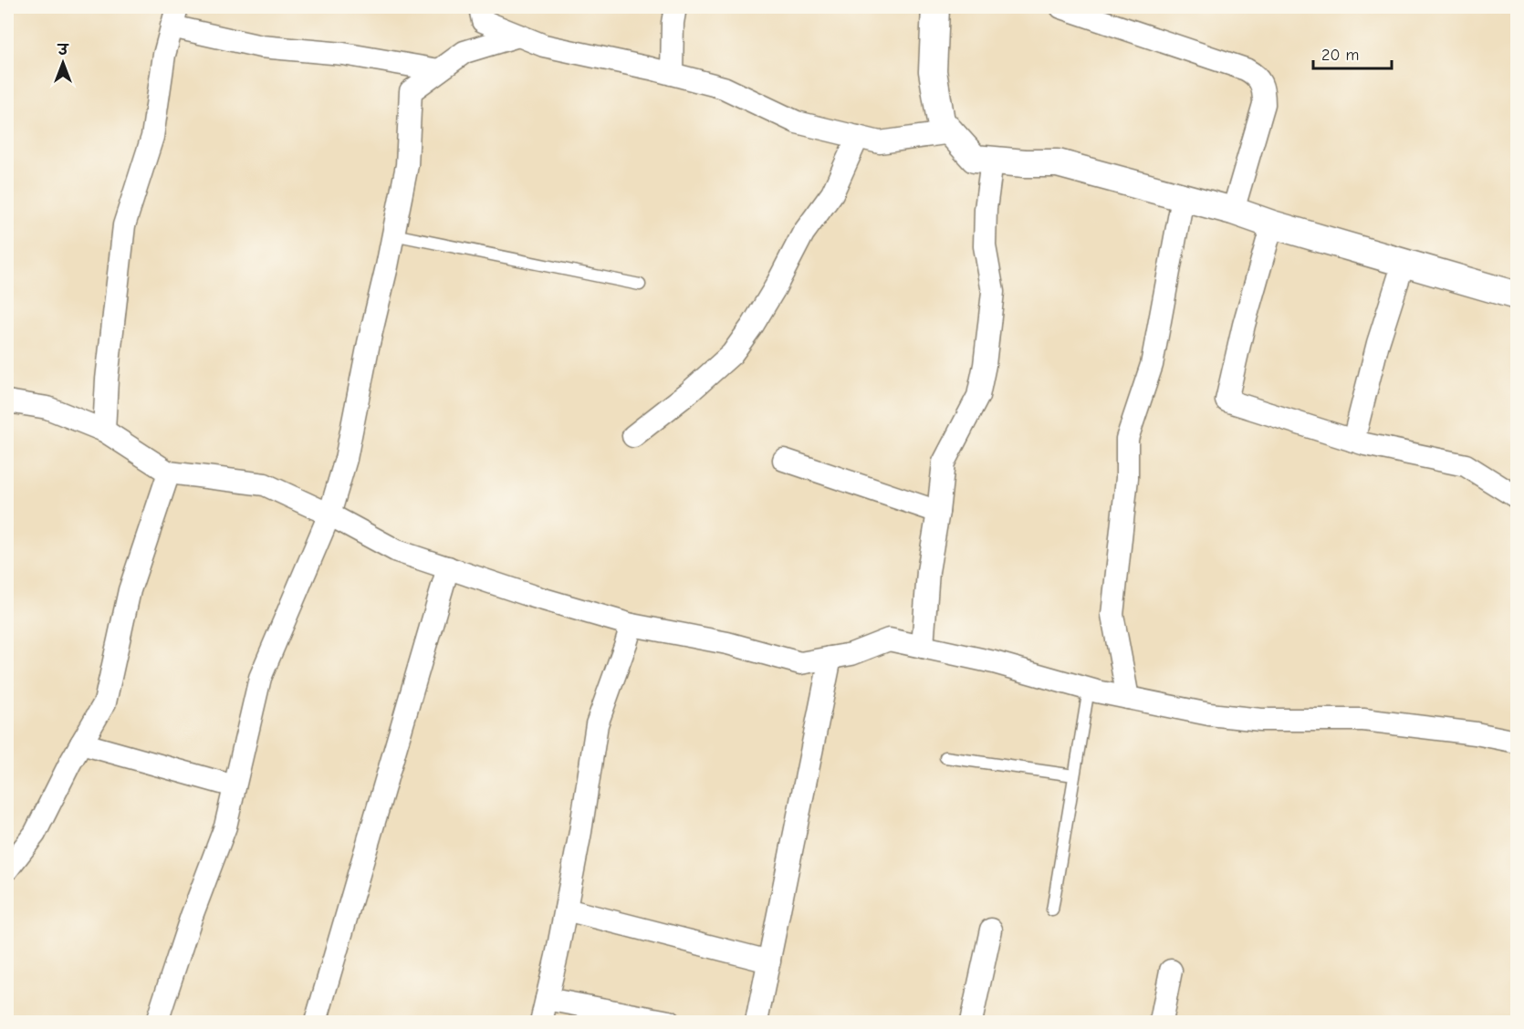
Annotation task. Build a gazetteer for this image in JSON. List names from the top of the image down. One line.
{"scale_bar":"20 m","north":"top"}
